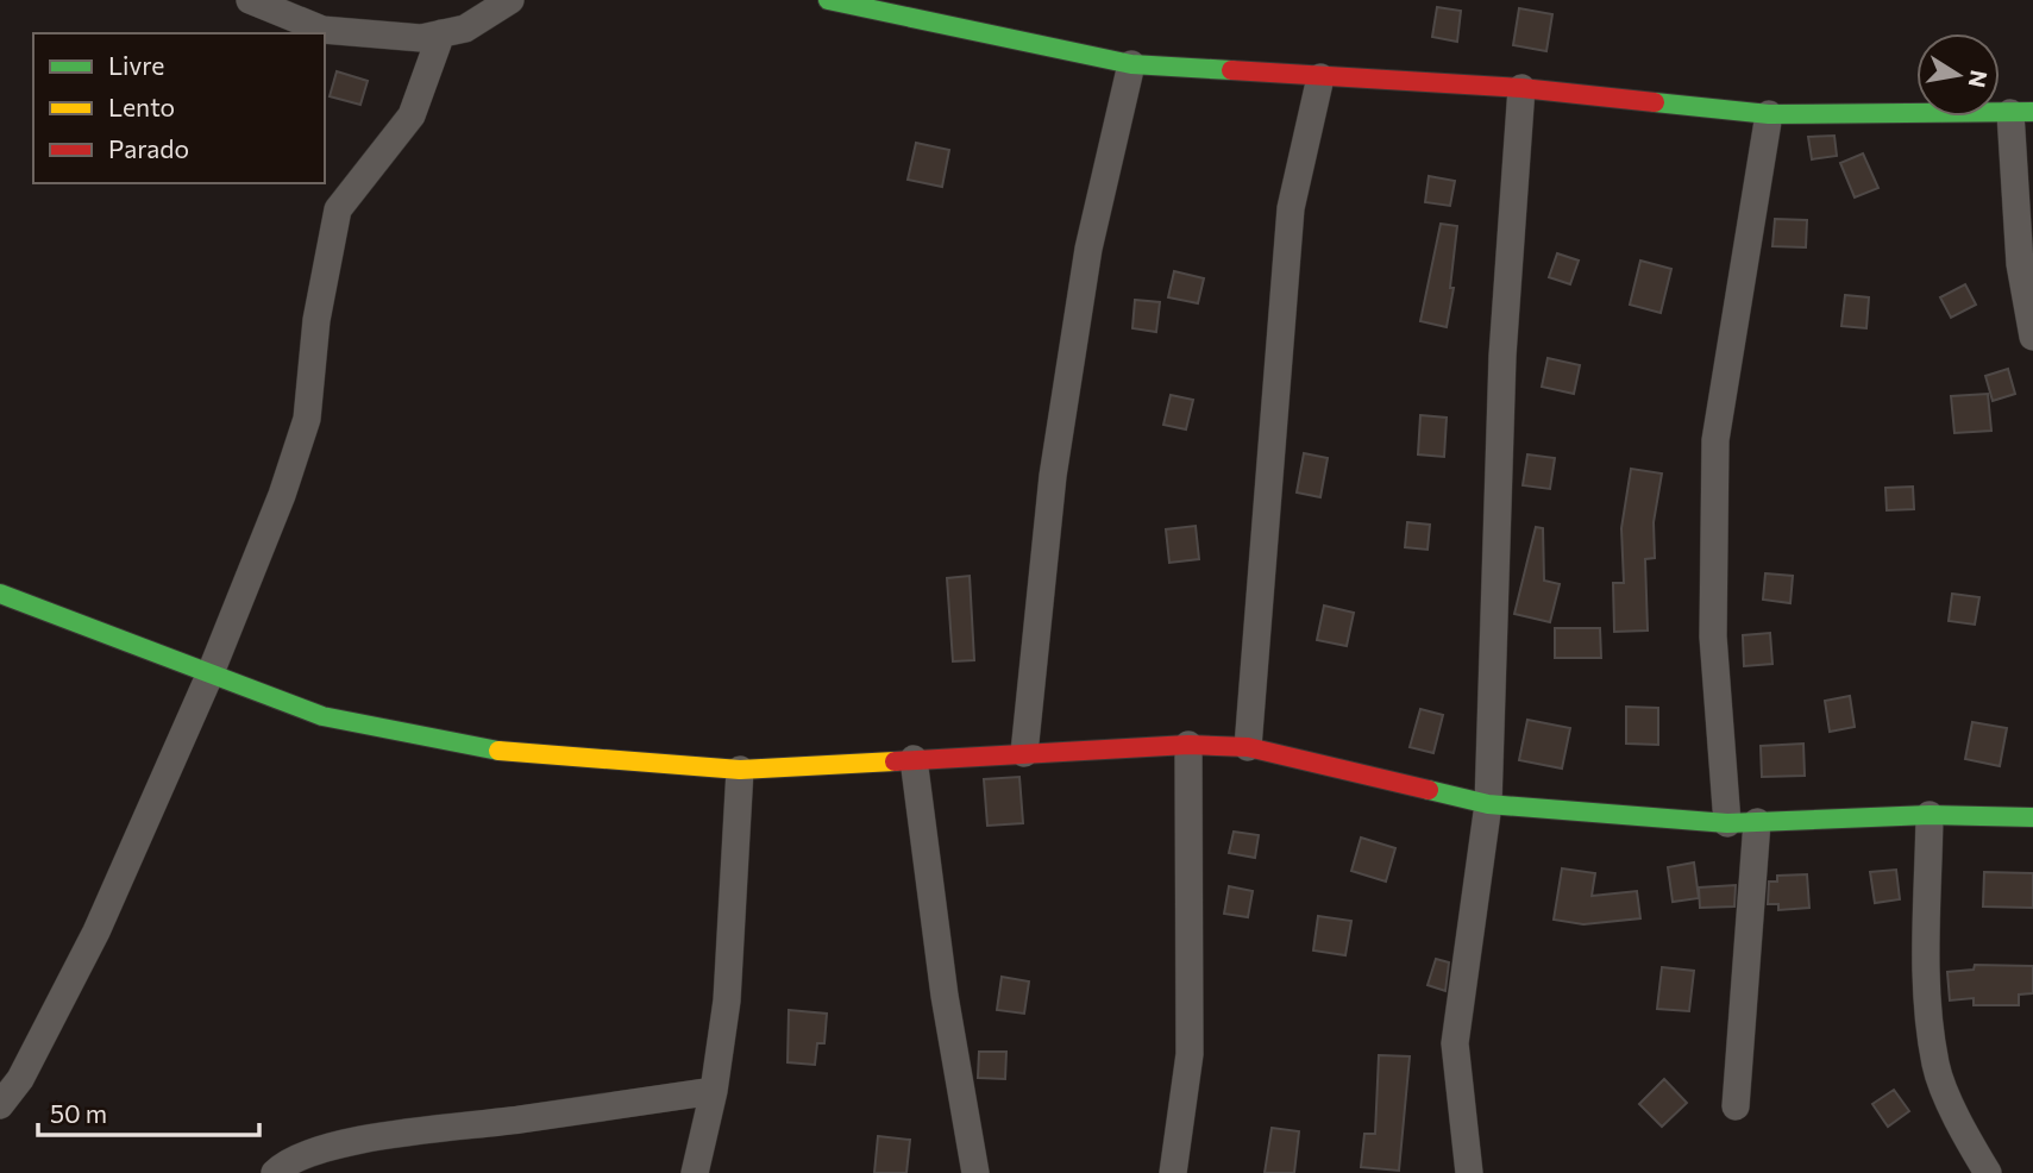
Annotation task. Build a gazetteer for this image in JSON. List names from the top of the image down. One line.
{"legend":["Livre","Lento","Parado"],"scale_bar":"50 m","north":"right"}
